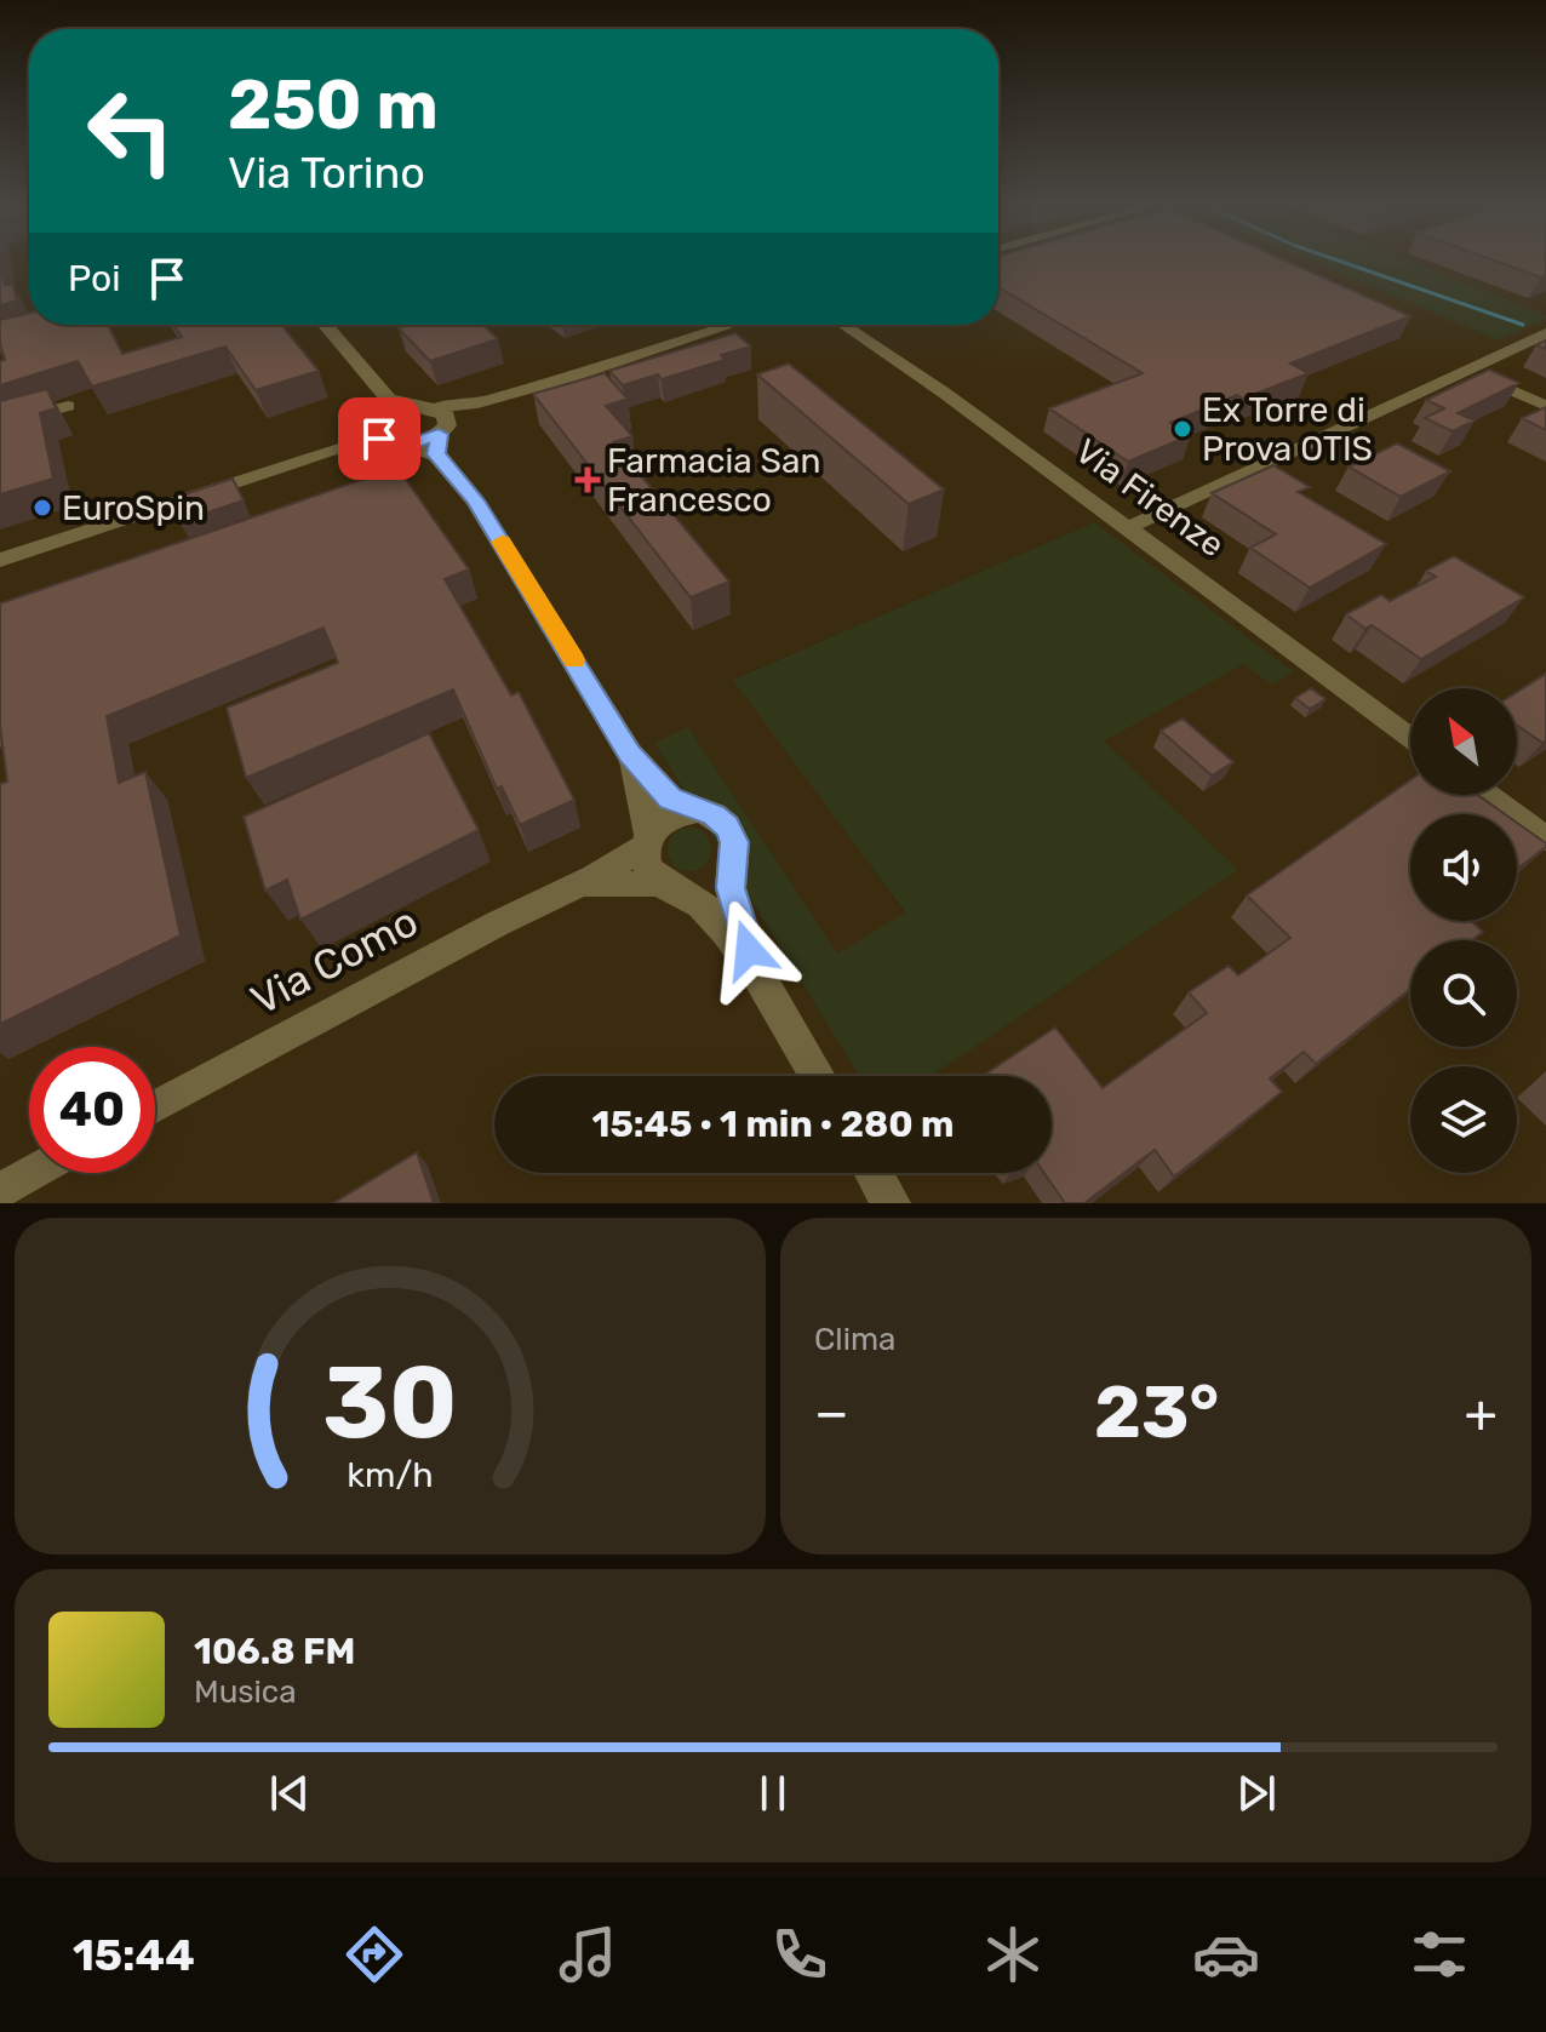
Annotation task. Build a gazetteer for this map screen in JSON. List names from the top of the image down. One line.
{"streets":{"street":["Via Firenze","Via Como"]},"places":{"other":["Ex Torre di Prova OTIS","EuroSpin"],"health":["Farmacia San Francesco"]},"north":"top left","page":{"turn":["250 m","Via Torino"],"then":"Poi","limit":"40","trip":"15:45 · 1 min · 280 m","tile":"Clima","heat":["−","23°","+"],"song":["106.8 FM","Musica"],"tabs":"15:44","gauge":["30","km/h"]}}
